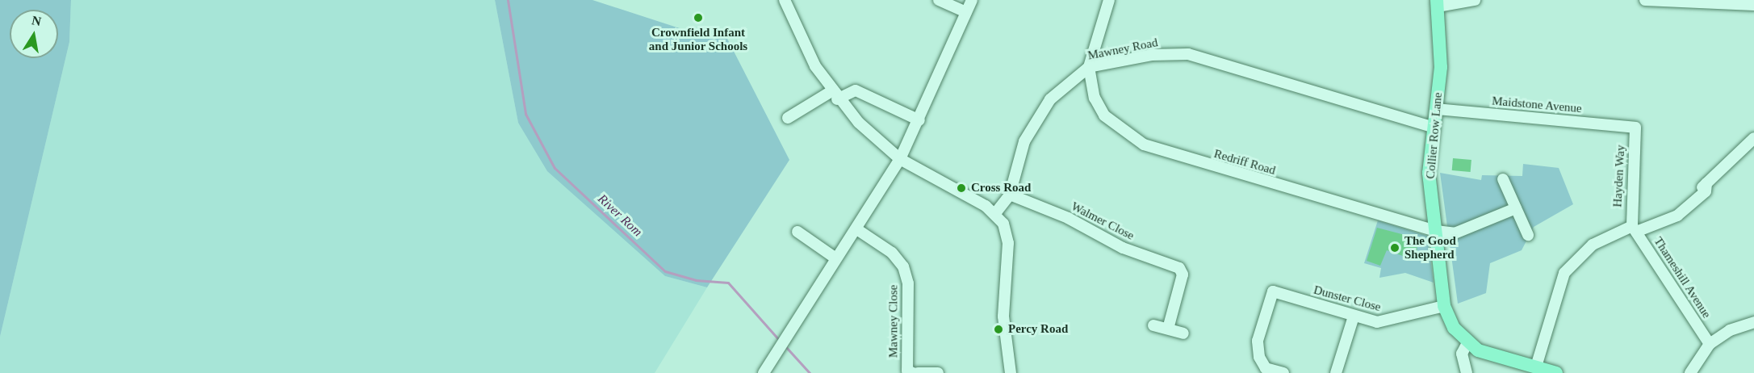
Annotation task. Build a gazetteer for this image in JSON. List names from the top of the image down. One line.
{"streets":{"main road":["Collier Row Lane"],"street":["Mawney Road","Maidstone Avenue","Redriff Road","Hayden Way","Walmer Close","Thameshill Avenue","Dunster Close","Mawney Close"]},"crossings":[["Mawney Road","Collier Row Lane"],["Mawney Road","Redriff Road"],["Mawney Road","Walmer Close"],["Maidstone Avenue","Collier Row Lane"],["Maidstone Avenue","Hayden Way"],["Collier Row Lane","Redriff Road"],["Collier Row Lane","Dunster Close"],["Hayden Way","Thameshill Avenue"]],"water":["River Rom"],"places":["Crownfield Infant and Junior Schools","Cross Road","The Good Shepherd","Percy Road"],"north":"top"}
